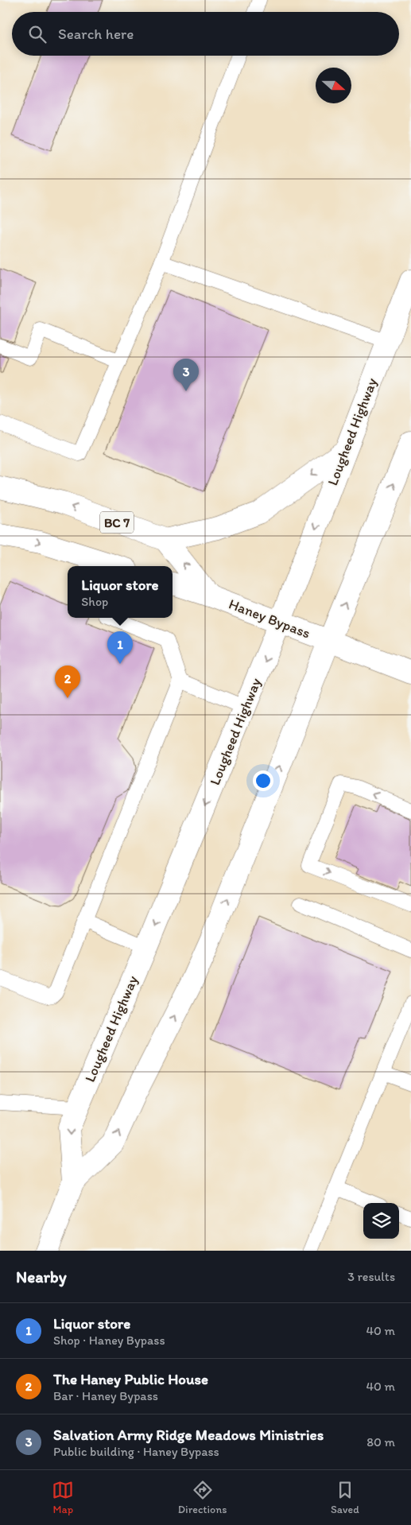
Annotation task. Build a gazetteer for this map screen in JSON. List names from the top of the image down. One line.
{"streets":{"main road":["Lougheed Highway","BC 7","Haney Bypass"]},"crossings":[["Lougheed Highway","Haney Bypass"]],"north":"right","page":{"search":"Search here","pins":["3","1","2"],"popup":["Liquor store","Shop"],"heading":["Nearby","3 results"],"list":[{"mark":"1","name":"Liquor store","note":"Shop · Haney Bypass","value":"40 m"},{"mark":"2","name":"The Haney Public House","note":"Bar · Haney Bypass","value":"40 m"},{"mark":"3","name":"Salvation Army Ridge Meadows Ministries","note":"Public building · Haney Bypass","value":"80 m"}],"nav":["Map","Directions","Saved"]}}
